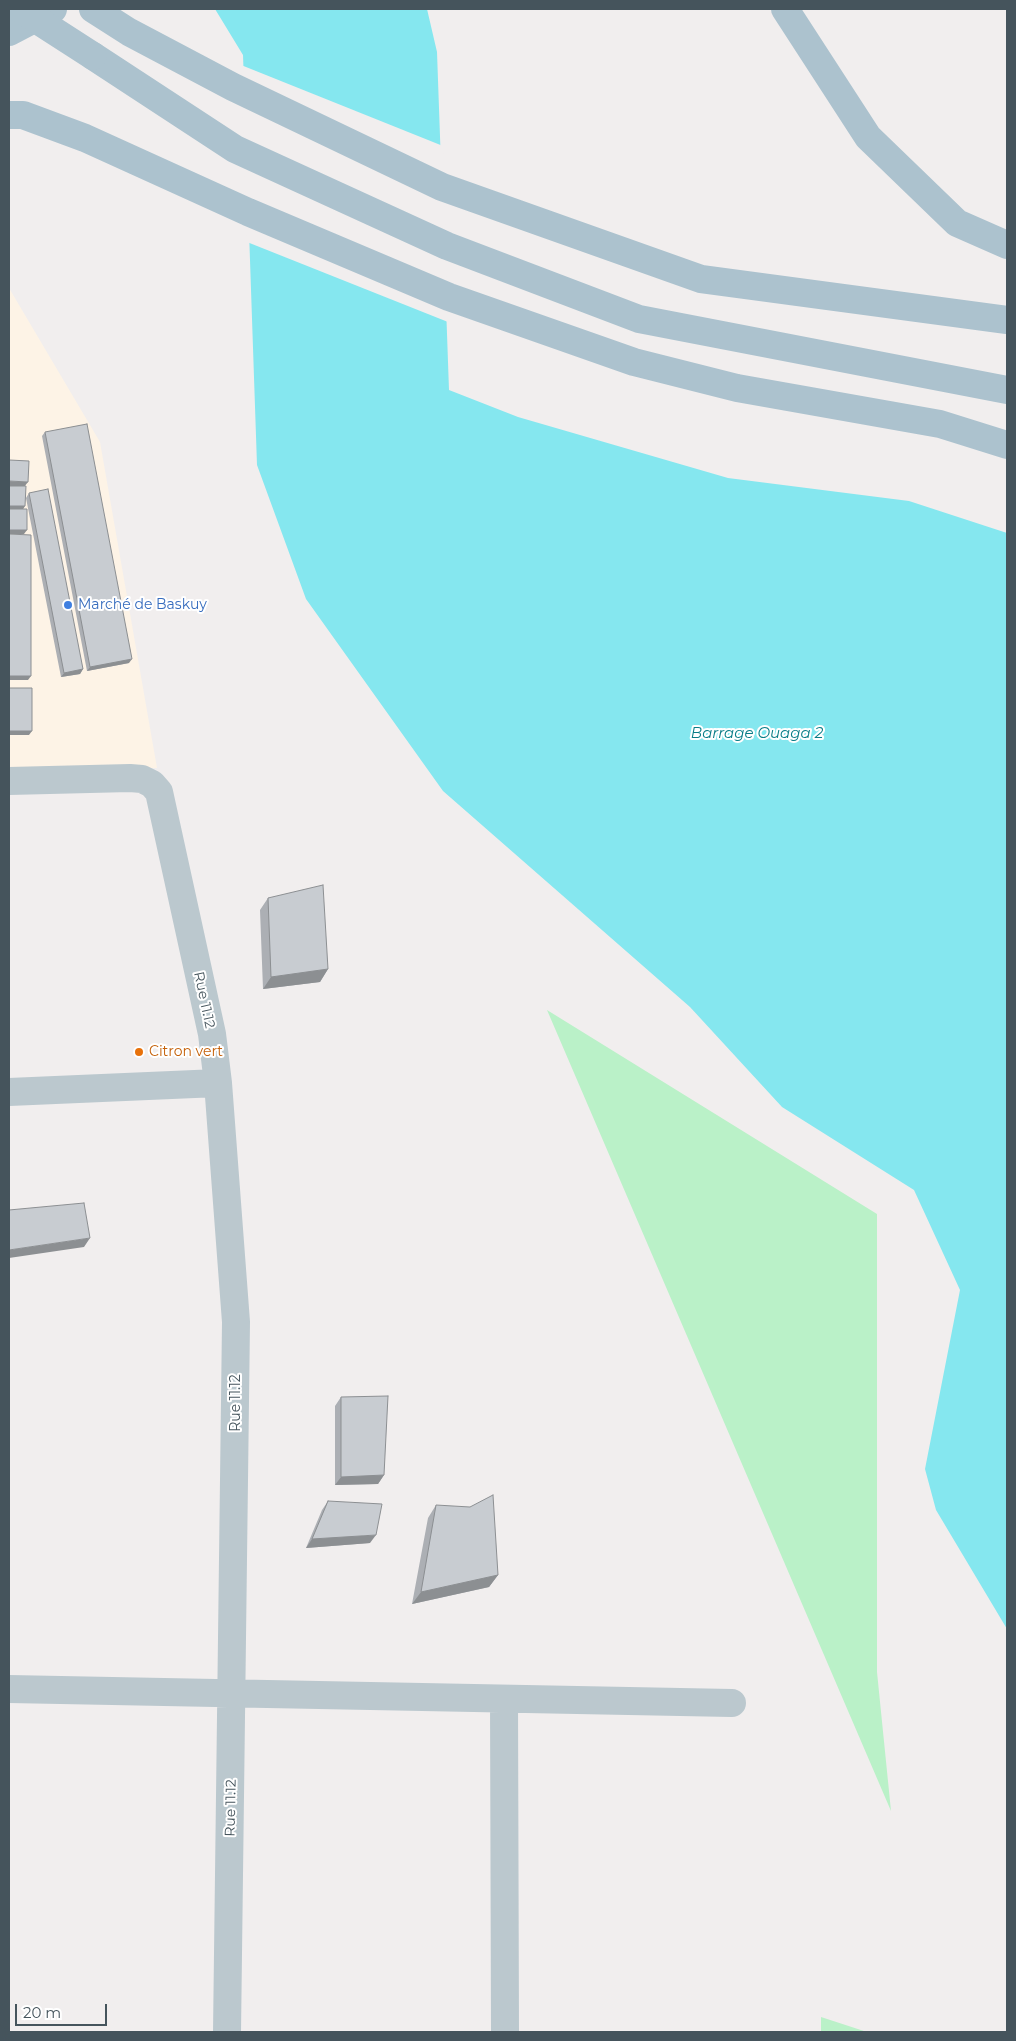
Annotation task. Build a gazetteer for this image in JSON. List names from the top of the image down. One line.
{"streets":{"street":["Rue 11.12"]},"water":["Barrage Ouaga 2"],"places":["Marché de Baskuy","Citron vert"],"scale_bar":"20 m"}
